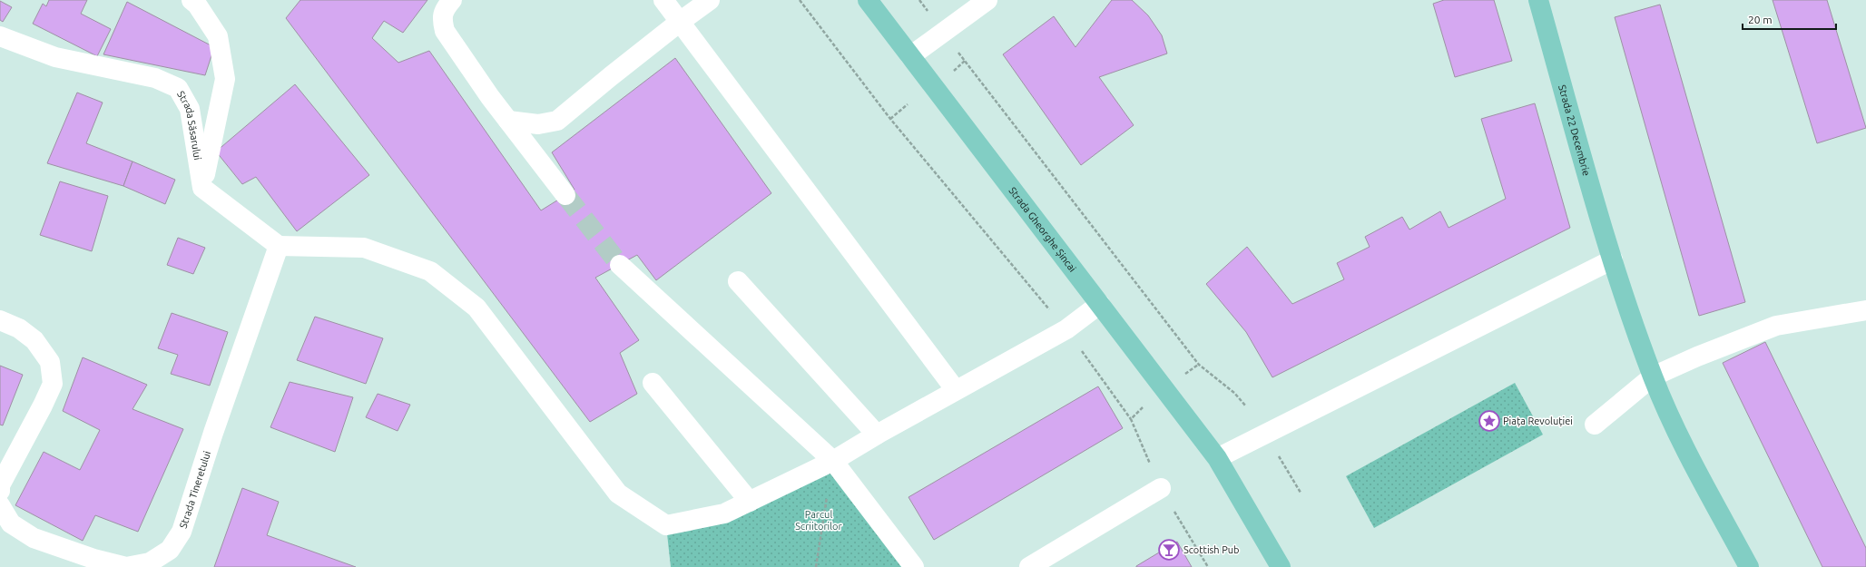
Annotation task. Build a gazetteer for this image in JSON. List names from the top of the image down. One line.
{"streets":{"main road":["Strada 22 Decembrie","Strada Gheorghe Șincai"],"street":["Strada Săsarului","Strada Tineretului"]},"parks":["Parcul Scriitorilor"],"places":{"place":["Piața Revoluției"],"bar":["Scottish Pub"]},"scale_bar":"20 m"}
